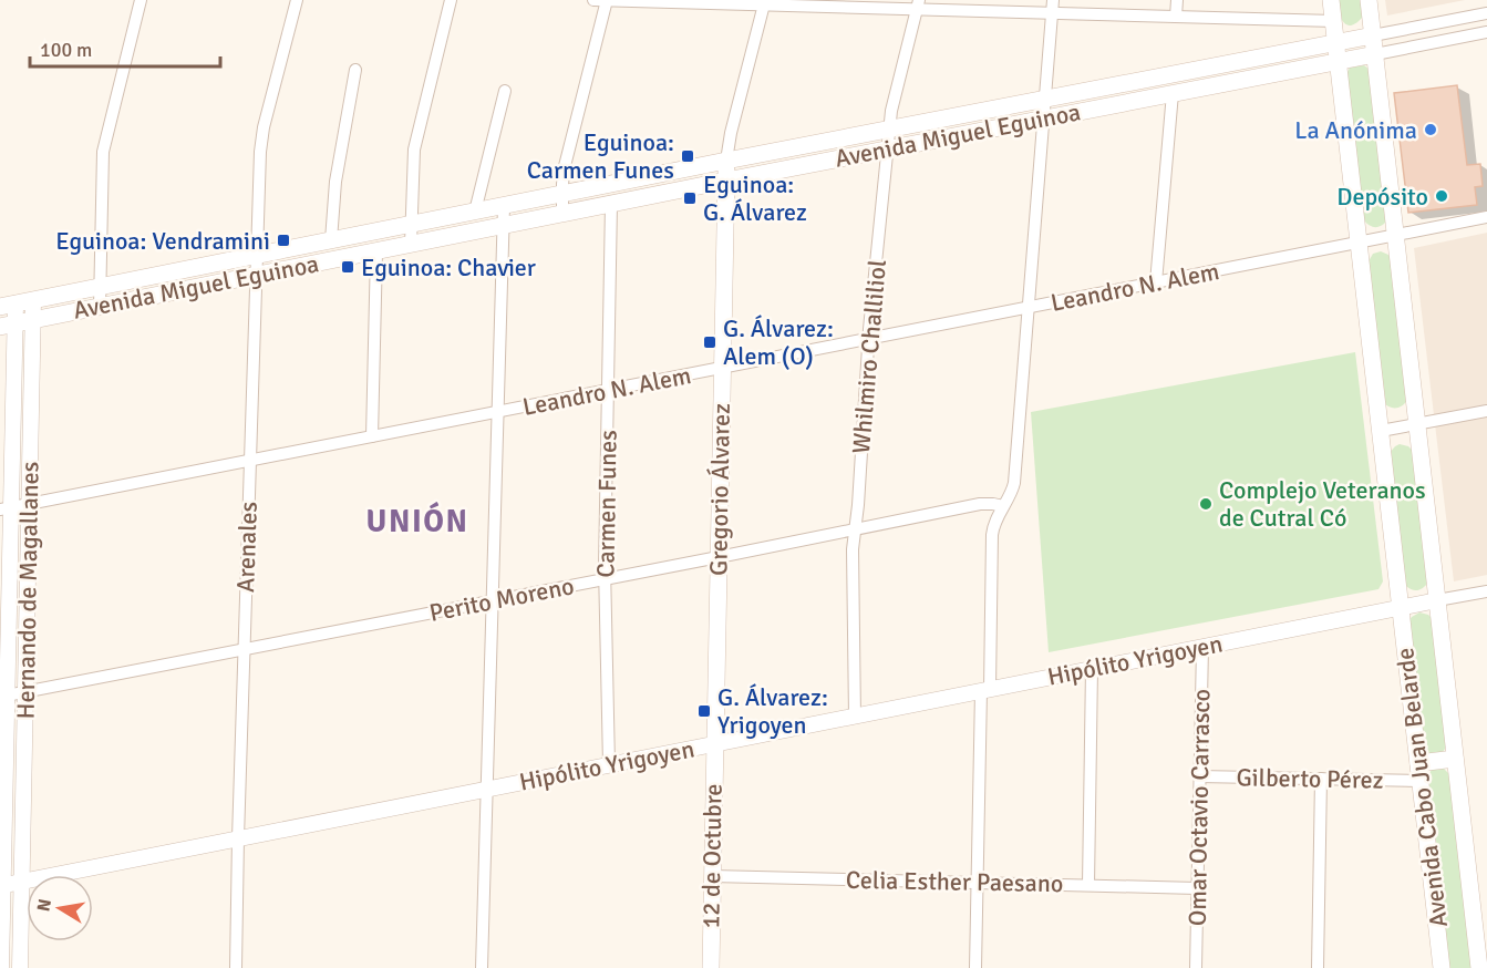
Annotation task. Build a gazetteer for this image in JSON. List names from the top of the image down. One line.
{"streets":{"main road":["Avenida Miguel Eguinoa","Gregorio Álvarez","Avenida Cabo Juan Belarde","12 de Octubre"],"street":["Leandro N. Alem","Whilmiro Challiliol","Carmen Funes","Arenales","Hernando de Magallanes","Perito Moreno","Hipólito Yrigoyen","Gilberto Pérez","Omar Octavio Carrasco","Celia Esther Paesano"]},"crossings":[["Avenida Miguel Eguinoa","Whilmiro Challiliol"],["Avenida Miguel Eguinoa","Gregorio Álvarez"],["Avenida Miguel Eguinoa","Carmen Funes"],["Avenida Miguel Eguinoa","Arenales"],["Avenida Miguel Eguinoa","Hernando de Magallanes"],["Avenida Miguel Eguinoa","Avenida Cabo Juan Belarde"],["Leandro N. Alem","Whilmiro Challiliol"],["Leandro N. Alem","Gregorio Álvarez"],["Leandro N. Alem","Carmen Funes"],["Leandro N. Alem","Arenales"],["Leandro N. Alem","Hernando de Magallanes"],["Leandro N. Alem","Avenida Cabo Juan Belarde"],["Whilmiro Challiliol","Perito Moreno"],["Whilmiro Challiliol","Hipólito Yrigoyen"],["Gregorio Álvarez","Perito Moreno"],["Gregorio Álvarez","Hipólito Yrigoyen"],["Gregorio Álvarez","12 de Octubre"],["Carmen Funes","Perito Moreno"],["Carmen Funes","Hipólito Yrigoyen"],["Arenales","Perito Moreno"],["Arenales","Hipólito Yrigoyen"],["Hernando de Magallanes","Perito Moreno"],["Hernando de Magallanes","Hipólito Yrigoyen"],["Hipólito Yrigoyen","Avenida Cabo Juan Belarde"],["Hipólito Yrigoyen","Omar Octavio Carrasco"],["Hipólito Yrigoyen","12 de Octubre"],["Gilberto Pérez","Avenida Cabo Juan Belarde"],["Gilberto Pérez","Omar Octavio Carrasco"],["Omar Octavio Carrasco","Celia Esther Paesano"],["12 de Octubre","Celia Esther Paesano"]],"districts":["UNIÓN"],"places":{"other":["La Anónima","Depósito","Complejo Veteranos de Cutral Có"],"transit":["Eguinoa: Carmen Funes","Eguinoa: G. Álvarez","Eguinoa: Vendramini","Eguinoa: Chavier","G. Álvarez: Alem (O)","G. Álvarez: Yrigoyen"]},"scale_bar":"100 m","north":"left"}
